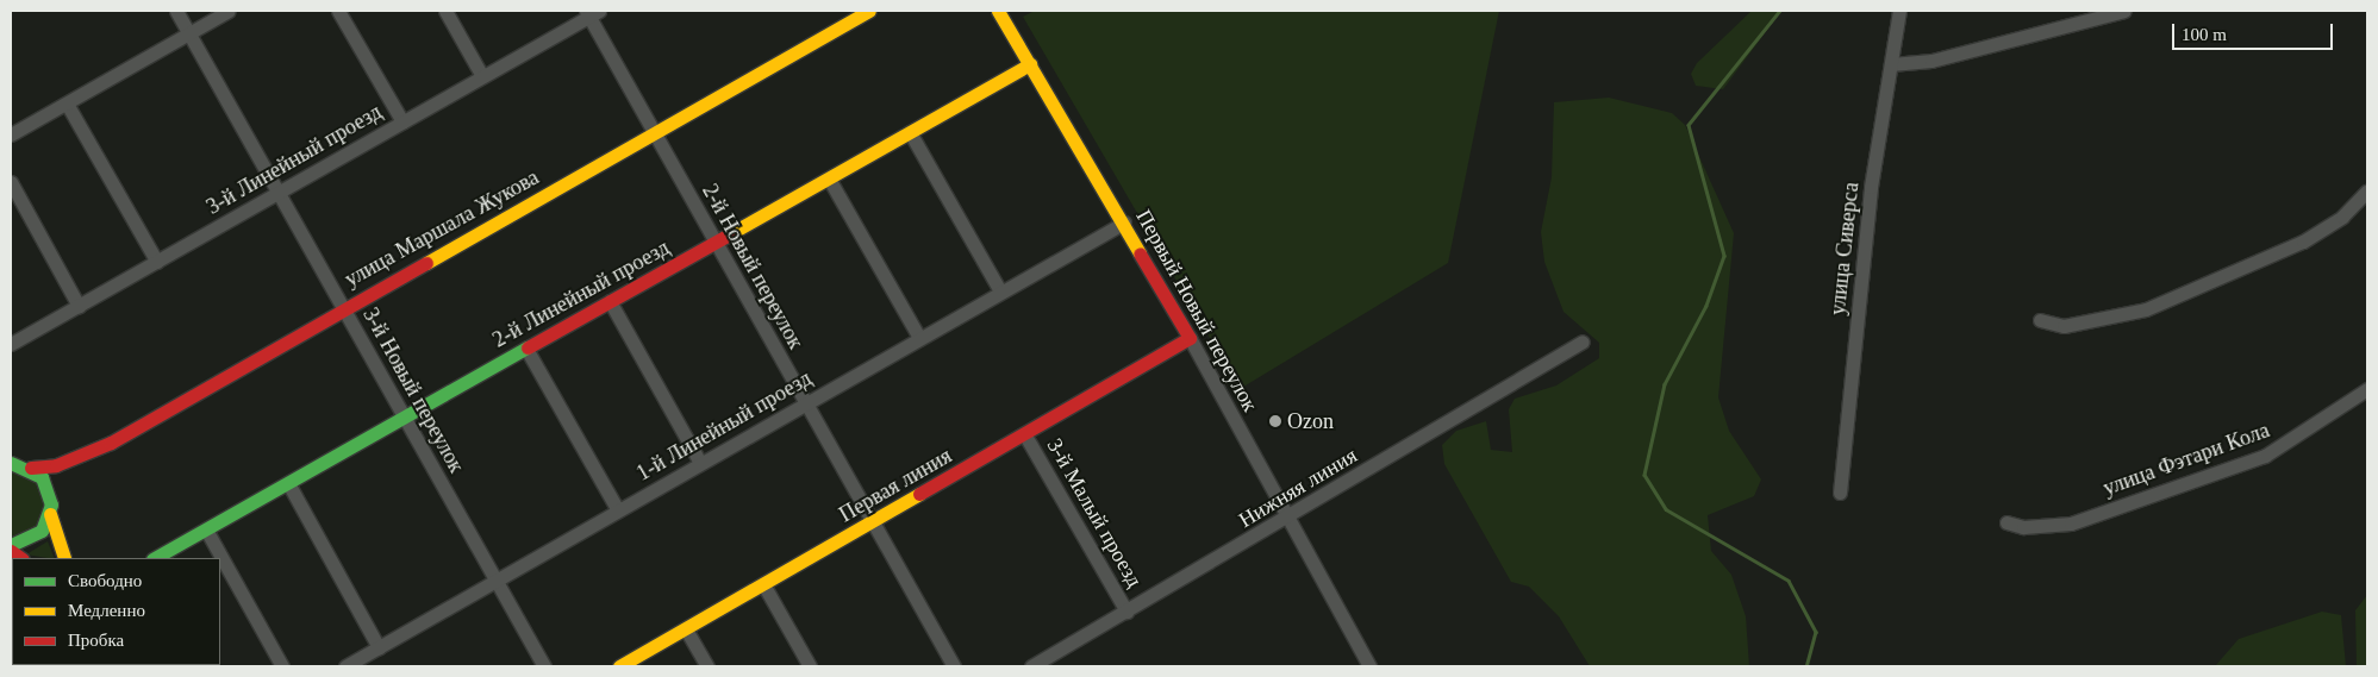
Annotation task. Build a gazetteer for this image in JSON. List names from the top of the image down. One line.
{"streets":{"main road":["улица Маршала Жукова","2-й Линейный проезд","Первый Новый переулок","Первая линия"],"street":["3-й Линейный проезд","улица Сиверса","2-й Новый переулок","3-й Новый переулок","1-й Линейный проезд","улица Фэтари Кола","Нижняя линия","3-й Малый проезд"]},"crossings":[["3-й Линейный проезд","2-й Новый переулок"],["3-й Линейный проезд","3-й Новый переулок"],["улица Маршала Жукова","2-й Новый переулок"],["улица Маршала Жукова","3-й Новый переулок"],["2-й Новый переулок","2-й Линейный проезд"],["2-й Новый переулок","1-й Линейный проезд"],["2-й Новый переулок","Первая линия"],["2-й Линейный проезд","Первый Новый переулок"],["2-й Линейный проезд","3-й Новый переулок"],["Первый Новый переулок","1-й Линейный проезд"],["Первый Новый переулок","Первая линия"],["Первый Новый переулок","Нижняя линия"],["3-й Новый переулок","1-й Линейный проезд"],["Первая линия","3-й Малый проезд"],["Нижняя линия","3-й Малый проезд"]],"places":["Ozon"],"legend":["Свободно","Медленно","Пробка"],"scale_bar":"100 m"}
